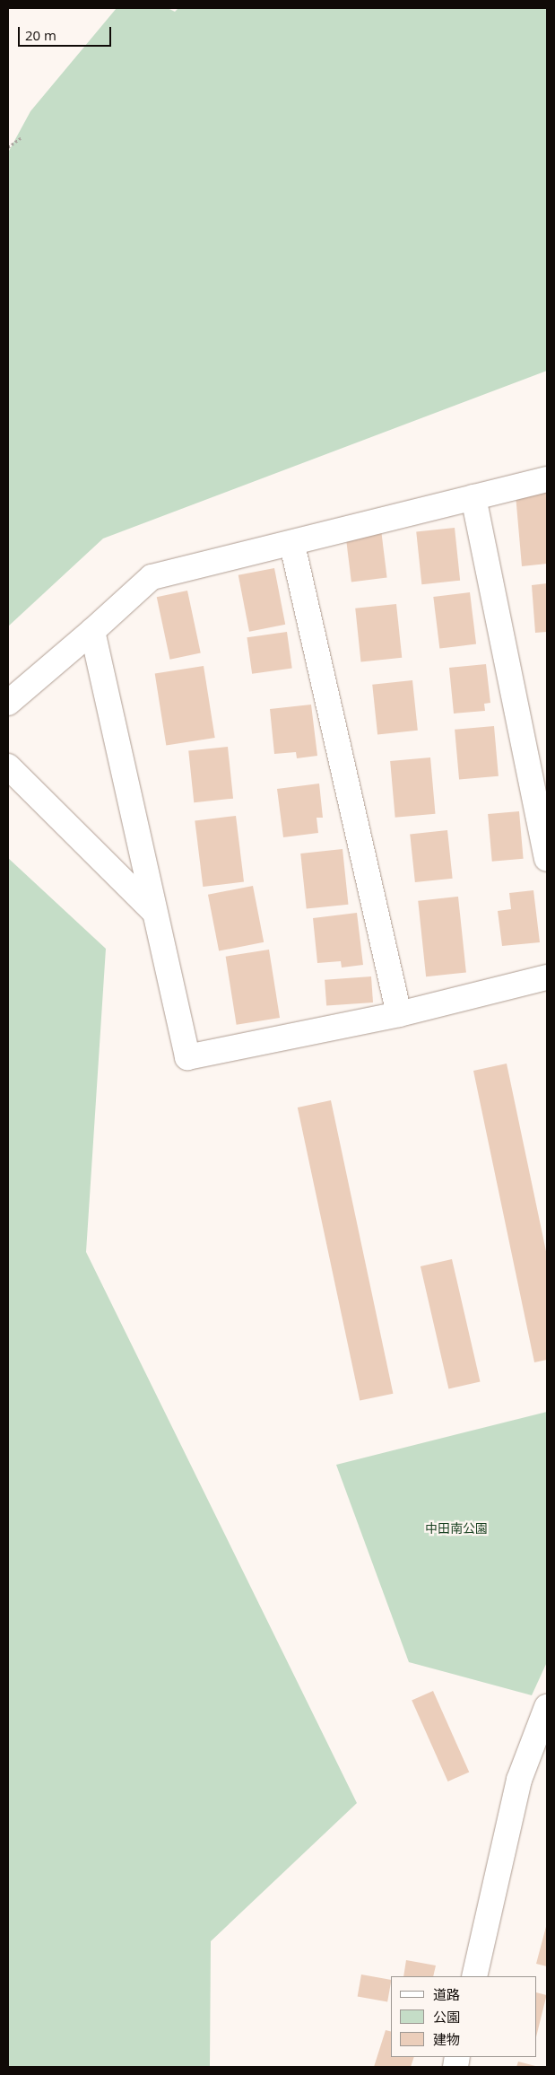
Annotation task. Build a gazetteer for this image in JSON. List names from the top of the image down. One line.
{"parks":["中田南公園"],"legend":["道路","公園","建物"],"scale_bar":"20 m"}
